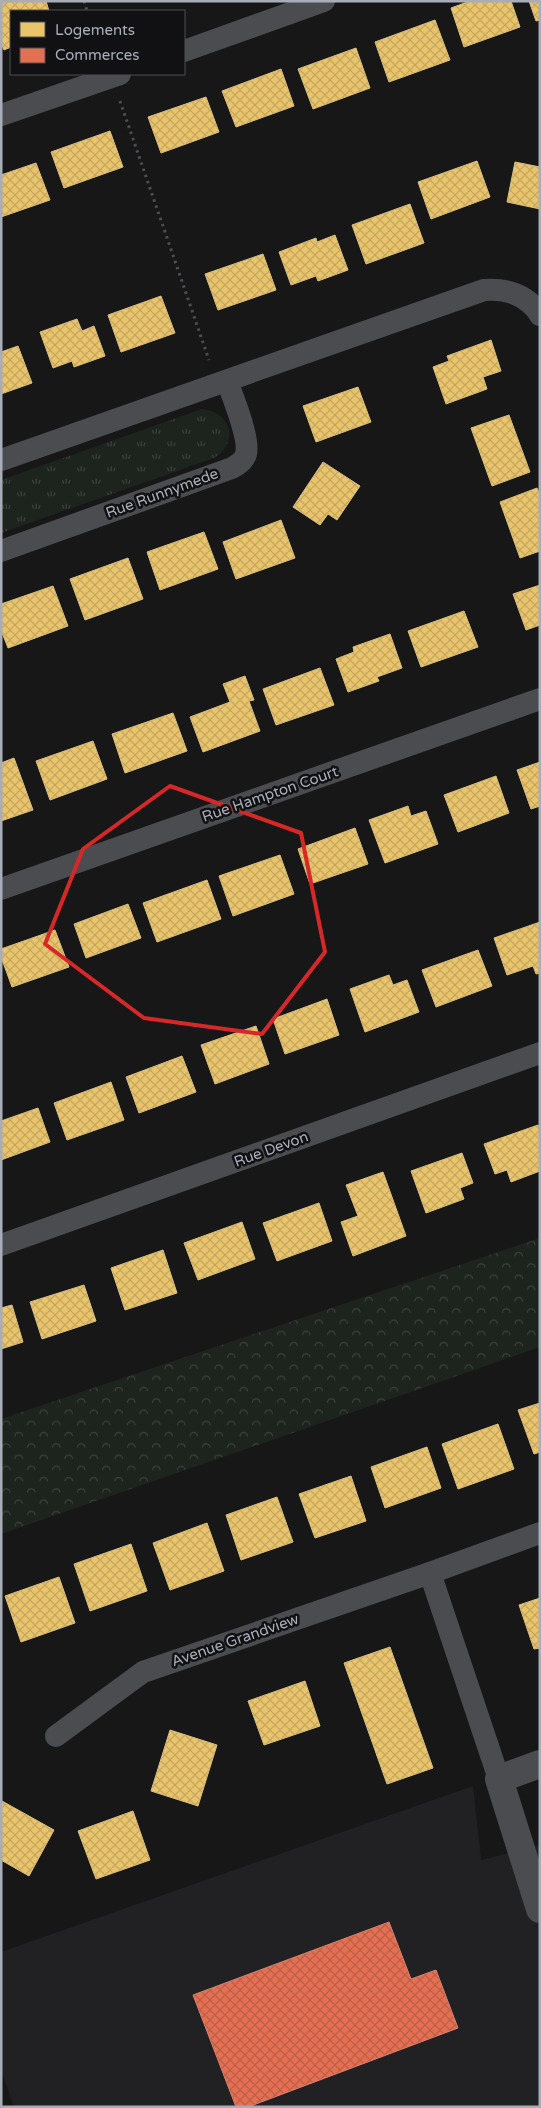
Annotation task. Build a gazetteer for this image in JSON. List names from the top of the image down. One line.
{"streets":{"street":["Rue Runnymede","Rue Hampton Court","Rue Devon","Avenue Grandview"]},"legend":["Logements","Commerces"]}
